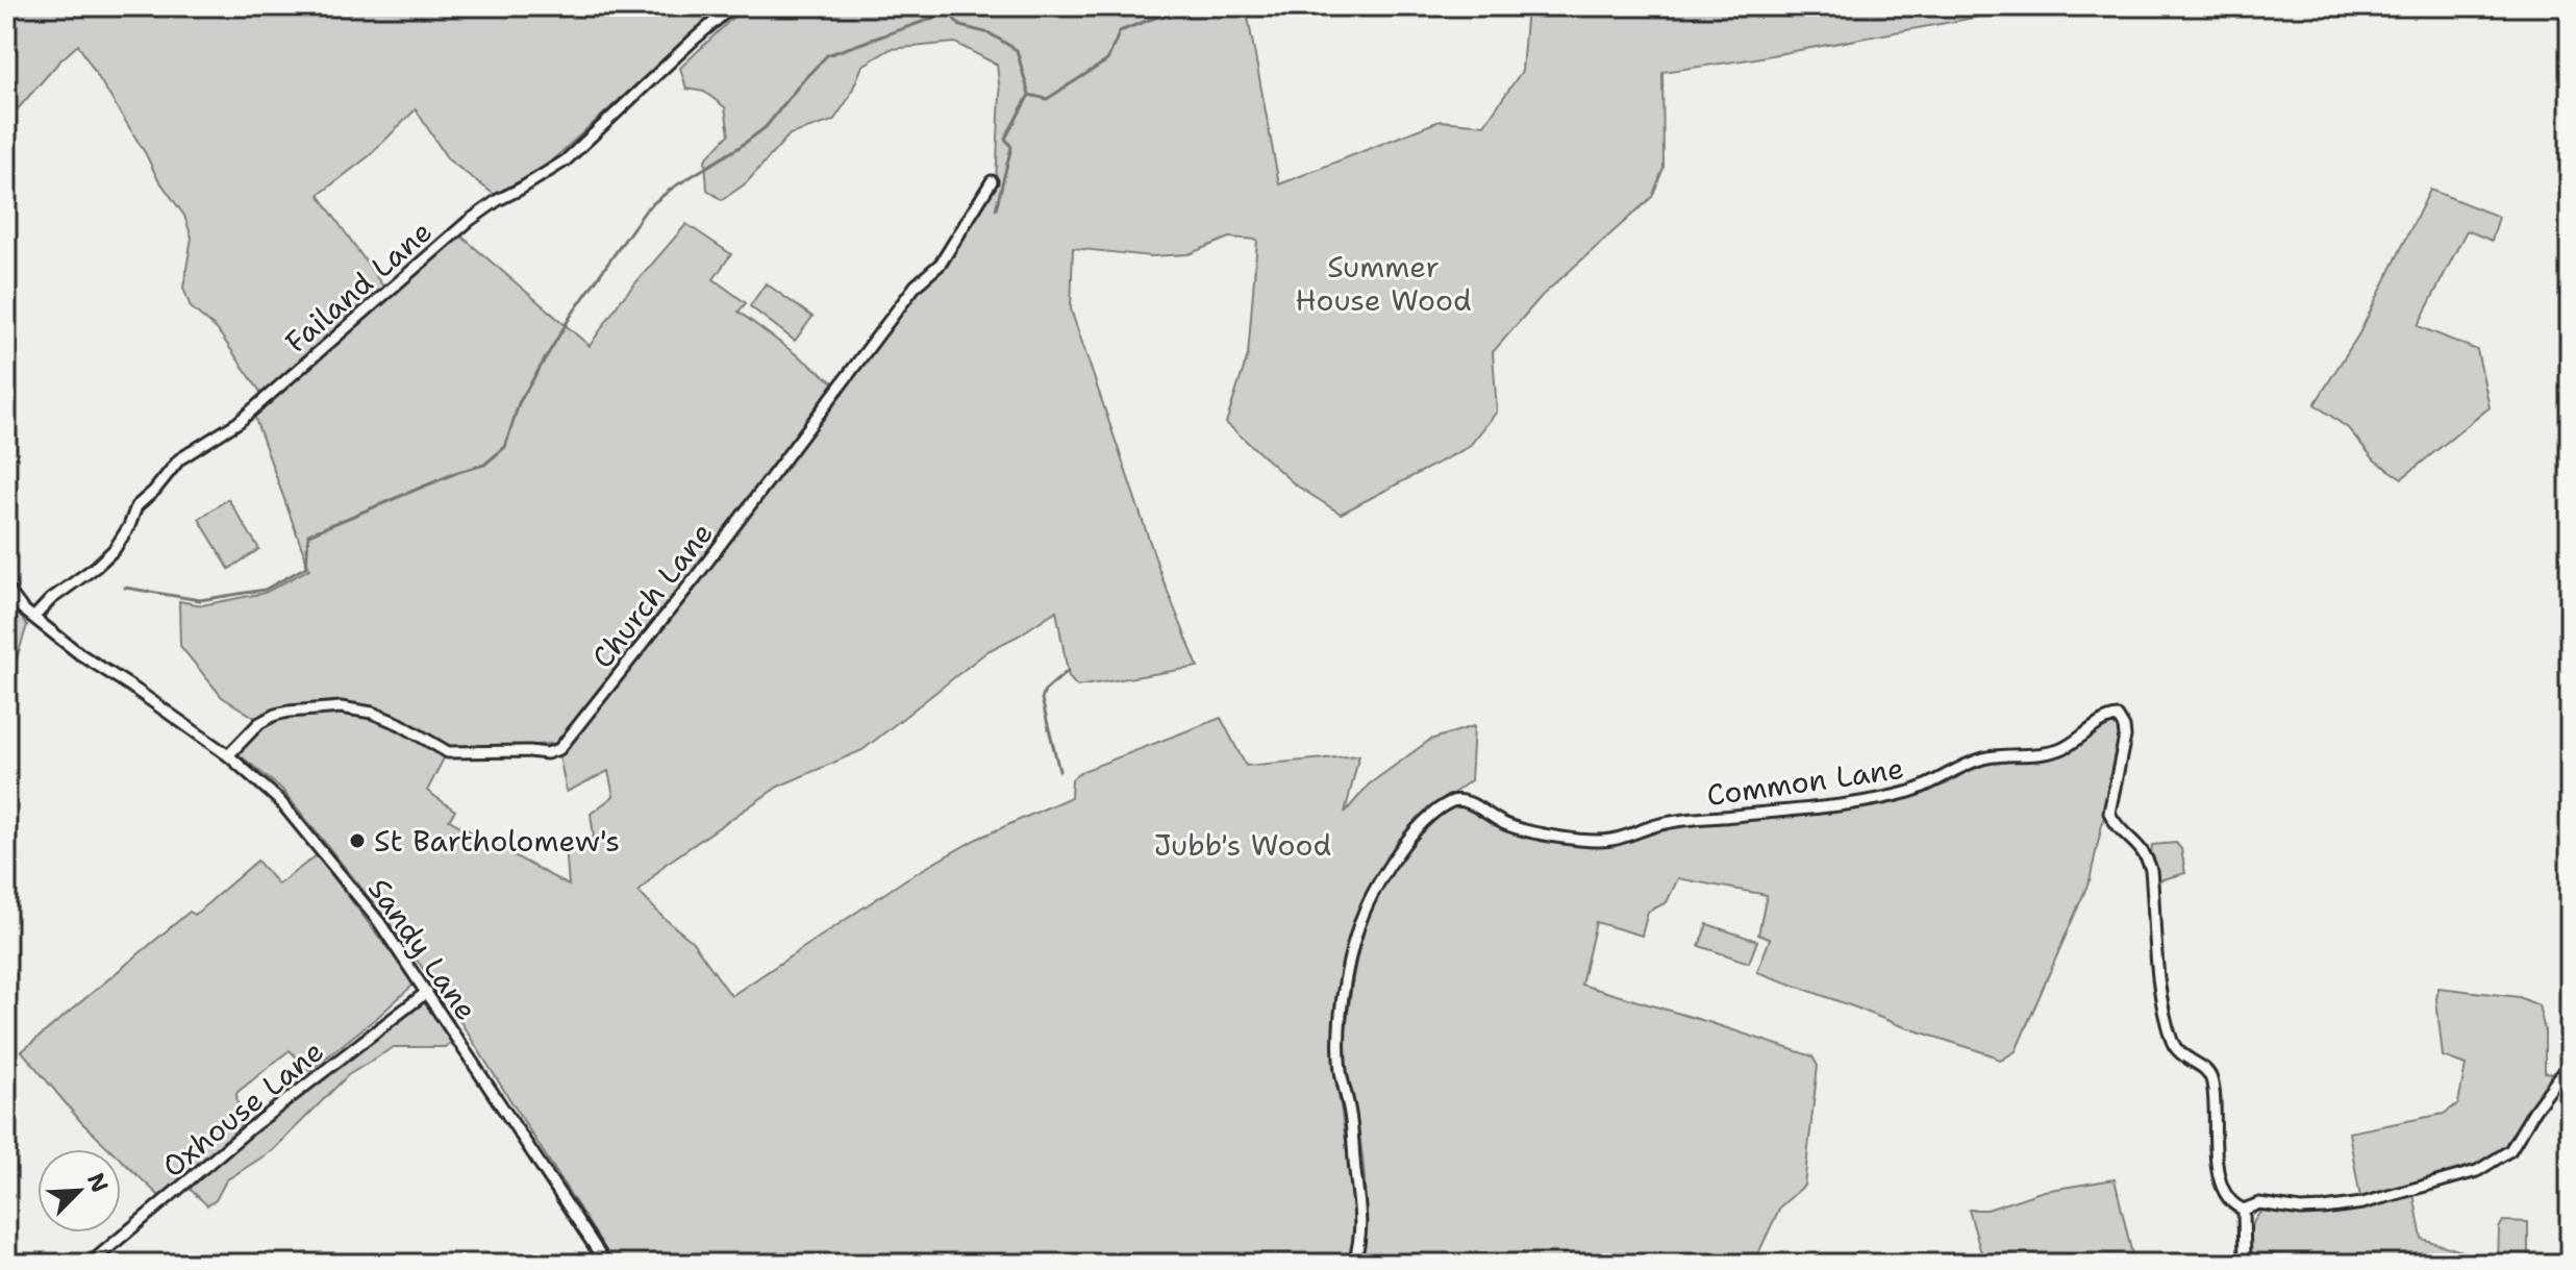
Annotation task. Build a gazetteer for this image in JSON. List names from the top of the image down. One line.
{"streets":{"street":["Failand Lane","Church Lane","Common Lane","Sandy Lane","Oxhouse Lane"]},"crossings":[["Failand Lane","Sandy Lane"],["Church Lane","Sandy Lane"],["Sandy Lane","Oxhouse Lane"]],"parks":["Summer House Wood","Jubb's Wood"],"places":["St Bartholomew's"],"north":"top right"}
